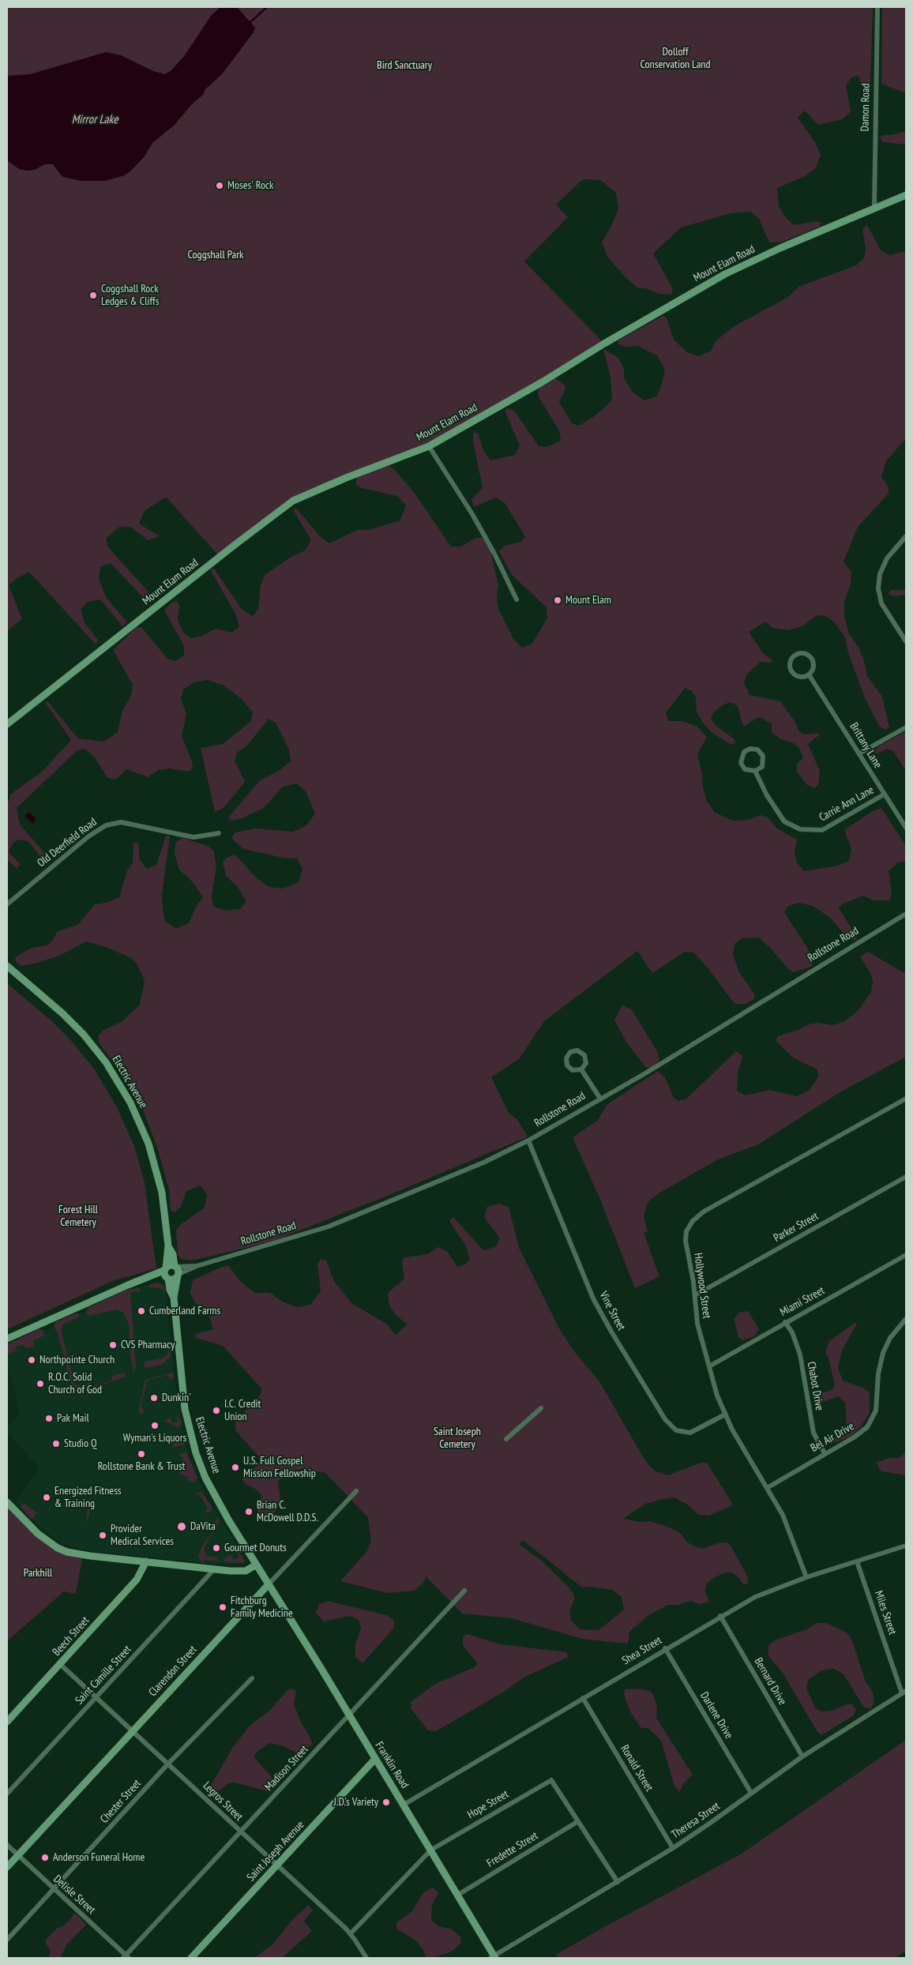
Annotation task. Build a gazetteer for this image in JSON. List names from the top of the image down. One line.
{"streets":{"main road":["Mount Elam Road","Electric Avenue","Beech Street","Clarendon Street","Franklin Road","Saint Joseph Avenue"],"street":["Damon Road","Brittany Lane","Carrie Ann Lane","Old Deerfield Road","Rollstone Road","Parker Street","Hollywood Street","Miami Street","Vine Street","Chabot Drive","Bel Air Drive","Miles Street","Shea Street","Saint Camille Street","Bernard Drive","Darlene Drive","Madison Street","Ronald Street","Chester Street","Legros Street","Hope Street","Theresa Street","Fredette Street","Delisle Street"]},"crossings":[["Damon Road","Mount Elam Road"],["Brittany Lane","Carrie Ann Lane"],["Rollstone Road","Electric Avenue"],["Rollstone Road","Vine Street"],["Electric Avenue","Clarendon Street"],["Electric Avenue","Franklin Road"],["Parker Street","Hollywood Street"],["Hollywood Street","Miami Street"],["Hollywood Street","Vine Street"],["Hollywood Street","Bel Air Drive"],["Hollywood Street","Shea Street"],["Miami Street","Chabot Drive"],["Chabot Drive","Bel Air Drive"],["Miles Street","Shea Street"],["Miles Street","Theresa Street"],["Beech Street","Legros Street"],["Shea Street","Bernard Drive"],["Shea Street","Darlene Drive"],["Shea Street","Franklin Road"],["Shea Street","Ronald Street"],["Clarendon Street","Franklin Road"],["Clarendon Street","Legros Street"],["Clarendon Street","Delisle Street"],["Saint Camille Street","Legros Street"],["Bernard Drive","Theresa Street"],["Darlene Drive","Theresa Street"],["Franklin Road","Madison Street"],["Franklin Road","Hope Street"],["Franklin Road","Theresa Street"],["Franklin Road","Fredette Street"],["Franklin Road","Saint Joseph Avenue"],["Madison Street","Legros Street"],["Madison Street","Delisle Street"],["Ronald Street","Theresa Street"],["Chester Street","Legros Street"],["Chester Street","Delisle Street"],["Legros Street","Hope Street"],["Legros Street","Saint Joseph Avenue"],["Hope Street","Theresa Street"],["Hope Street","Fredette Street"]],"water":["Mirror Lake"],"parks":["Dolloff Conservation Land","Bird Sanctuary","Coggshall Park","Forest Hill Cemetery","Saint Joseph Cemetery","Parkhill"],"places":["Moses' Rock","Coggshall Rock Ledges & Cliffs","Mount Elam","Cumberland Farms","CVS Pharmacy","Northpointe Church","R.O.C. Solid Church of God","Dunkin'","I.C. Credit Union","Pak Mail","Wyman's Liquors","Studio Q","Rollstone Bank & Trust","U.S. Full Gospel Mission Fellowship","Energized Fitness & Training","Brian C. McDowell D.D.S.","DaVita","Provider Medical Services","Gourmet Donuts","Fitchburg Family Medicine","J.D.'s Variety","Anderson Funeral Home"]}
